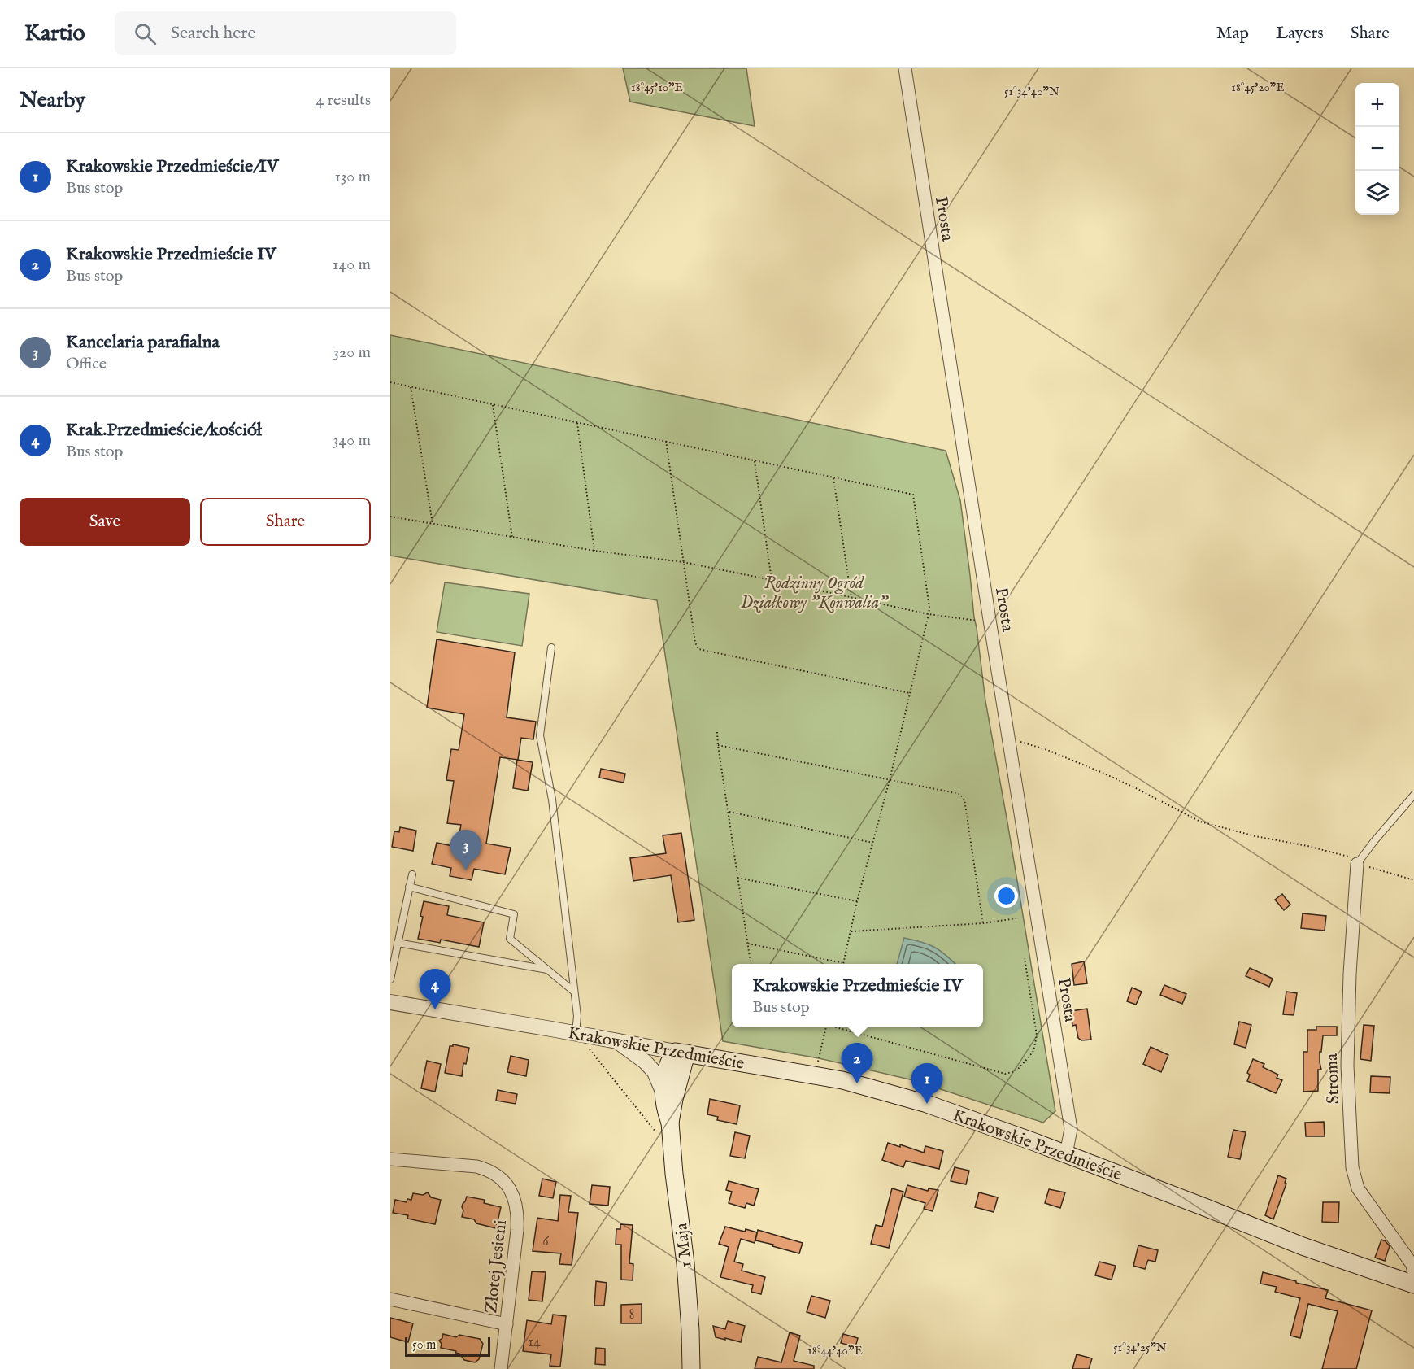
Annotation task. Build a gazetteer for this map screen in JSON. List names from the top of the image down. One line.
{"streets":{"main road":["Krakowskie Przedmieście","1 Maja"],"street":["Prosta","Stroma","Złotej Jesieni"]},"crossings":[["Prosta","Krakowskie Przedmieście"],["Krakowskie Przedmieście","1 Maja"]],"parks":["Rodzinny Ogród Działkowy \"Konwalia\""],"house_numbers":["6","8","14"],"scale_bar":"50 m","page":{"header":"Kartio","search":"Search here","nav":["Map","Layers","Share"],"heading":["Nearby","4 results"],"map_buttons":["+","−"],"list":[{"mark":"1","name":"Krakowskie Przedmieście/IV","note":"Bus stop","value":"130 m"},{"mark":"2","name":"Krakowskie Przedmieście IV","note":"Bus stop","value":"140 m"},{"mark":"3","name":"Kancelaria parafialna","note":"Office","value":"320 m"},{"mark":"4","name":"Krak.Przedmieście/kościół","note":"Bus stop","value":"340 m"}],"buttons":["Save","Share"],"pins":["3","4","2","1"],"popup":["Krakowskie Przedmieście IV","Bus stop"],"scale":"50 m"},"coordinates":["18°45'10\"E","18°45'20\"E","51°34'40\"N","51°34'25\"N","18°44'40\"E"]}
